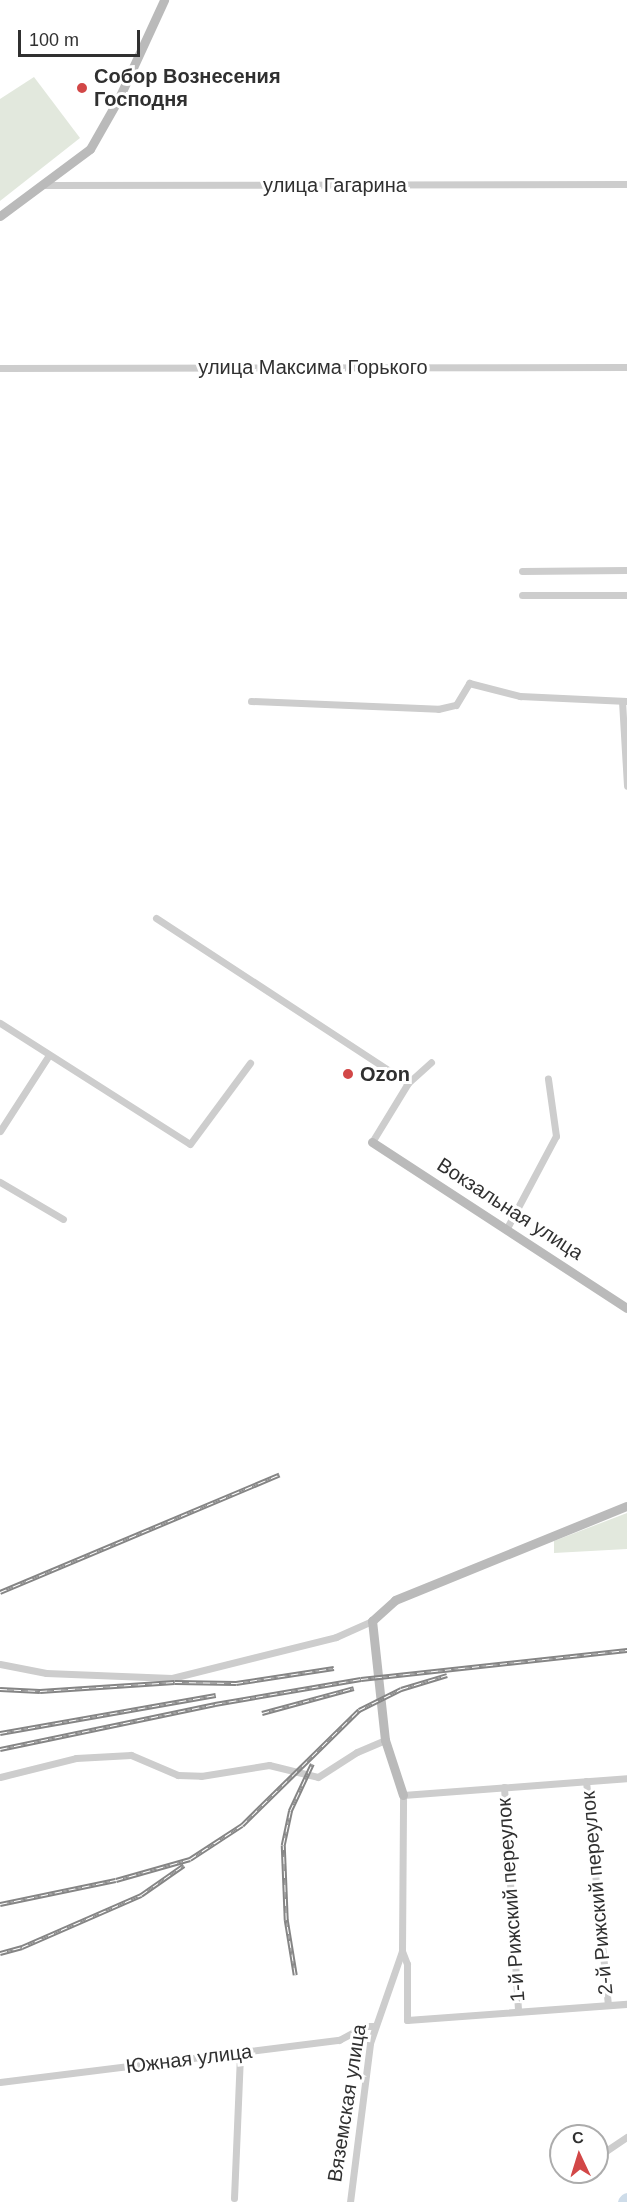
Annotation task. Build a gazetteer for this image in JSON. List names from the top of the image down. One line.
{"streets":{"street":["улица Гагарина","улица Максима Горького","Вокзальная улица","2-й Рижский переулок","1-й Рижский переулок","Южная улица","Вяземская улица"]},"crossings":[["Южная улица","Вяземская улица"]],"places":["Собор Вознесения Господня","Ozon"],"scale_bar":"100 m","north":"top"}
